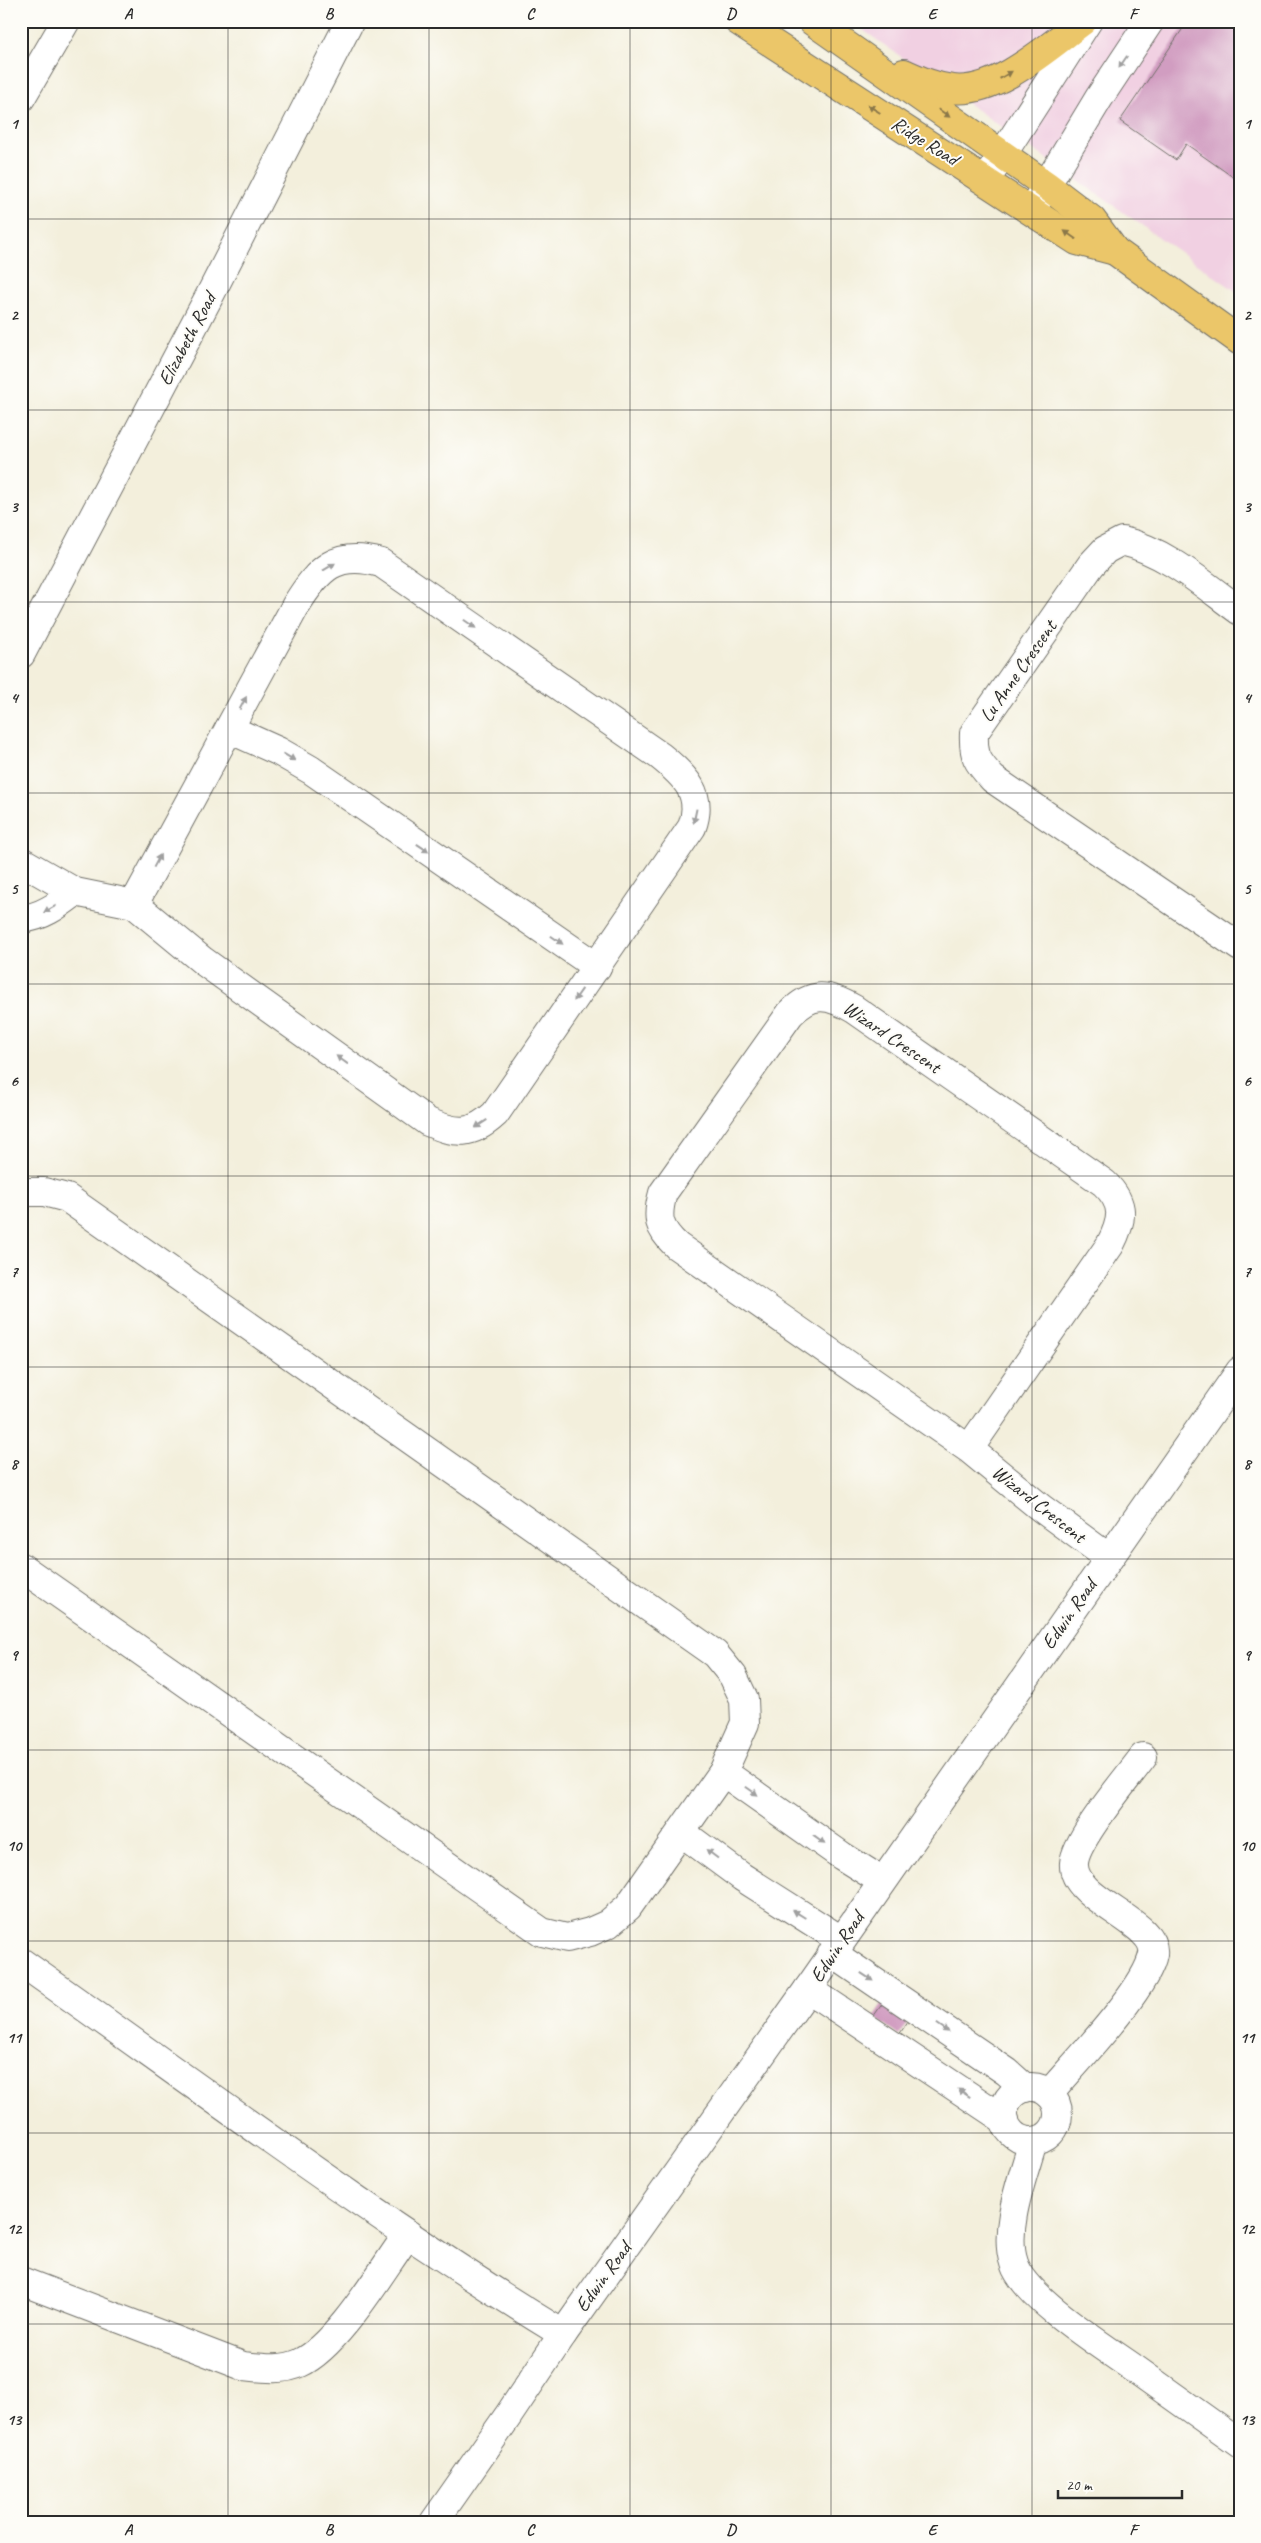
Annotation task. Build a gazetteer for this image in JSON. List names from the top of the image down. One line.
{"streets":{"main road":["Ridge Road"],"street":["Elizabeth Road","Lu Anne Crescent","Wizard Crescent","Edwin Road"]},"crossings":[["Wizard Crescent","Edwin Road"]],"scale_bar":"20 m","grid":{"columns":["A","B","C","D","E","F"],"rows":["1","2","3","4","5","6","7","8","9","10","11","12","13"]}}
